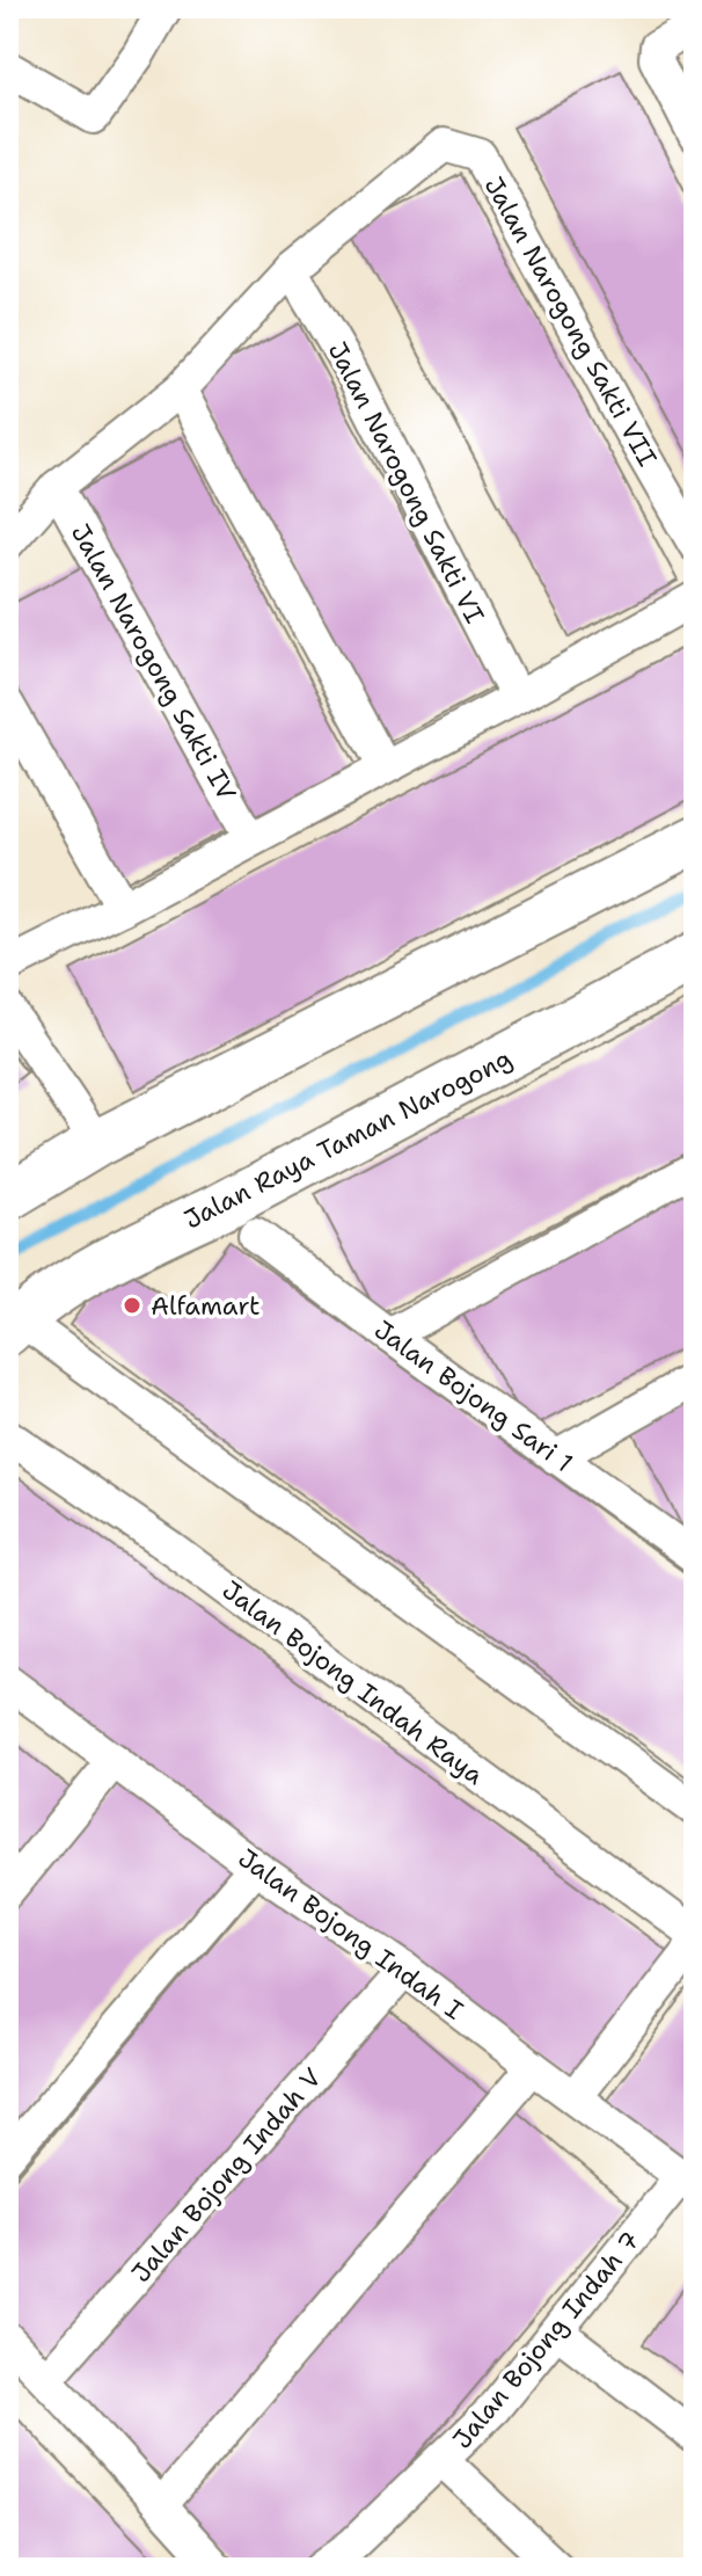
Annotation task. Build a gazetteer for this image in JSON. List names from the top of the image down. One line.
{"streets":{"street":["Jalan Narogong Sakti VII","Jalan Narogong Sakti VI","Jalan Narogong Sakti IV","Jalan Raya Taman Narogong","Jalan Bojong Sari 1","Jalan Bojong Indah Raya","Jalan Bojong Indah I","Jalan Bojong Indah V","Jalan Bojong Indah 7"]},"crossings":[["Jalan Narogong Sakti VII","Jalan Narogong Sakti VI"],["Jalan Narogong Sakti VII","Jalan Narogong Sakti IV"],["Jalan Bojong Indah I","Jalan Bojong Indah V"],["Jalan Bojong Indah I","Jalan Bojong Indah 7"]],"places":["Alfamart"]}
